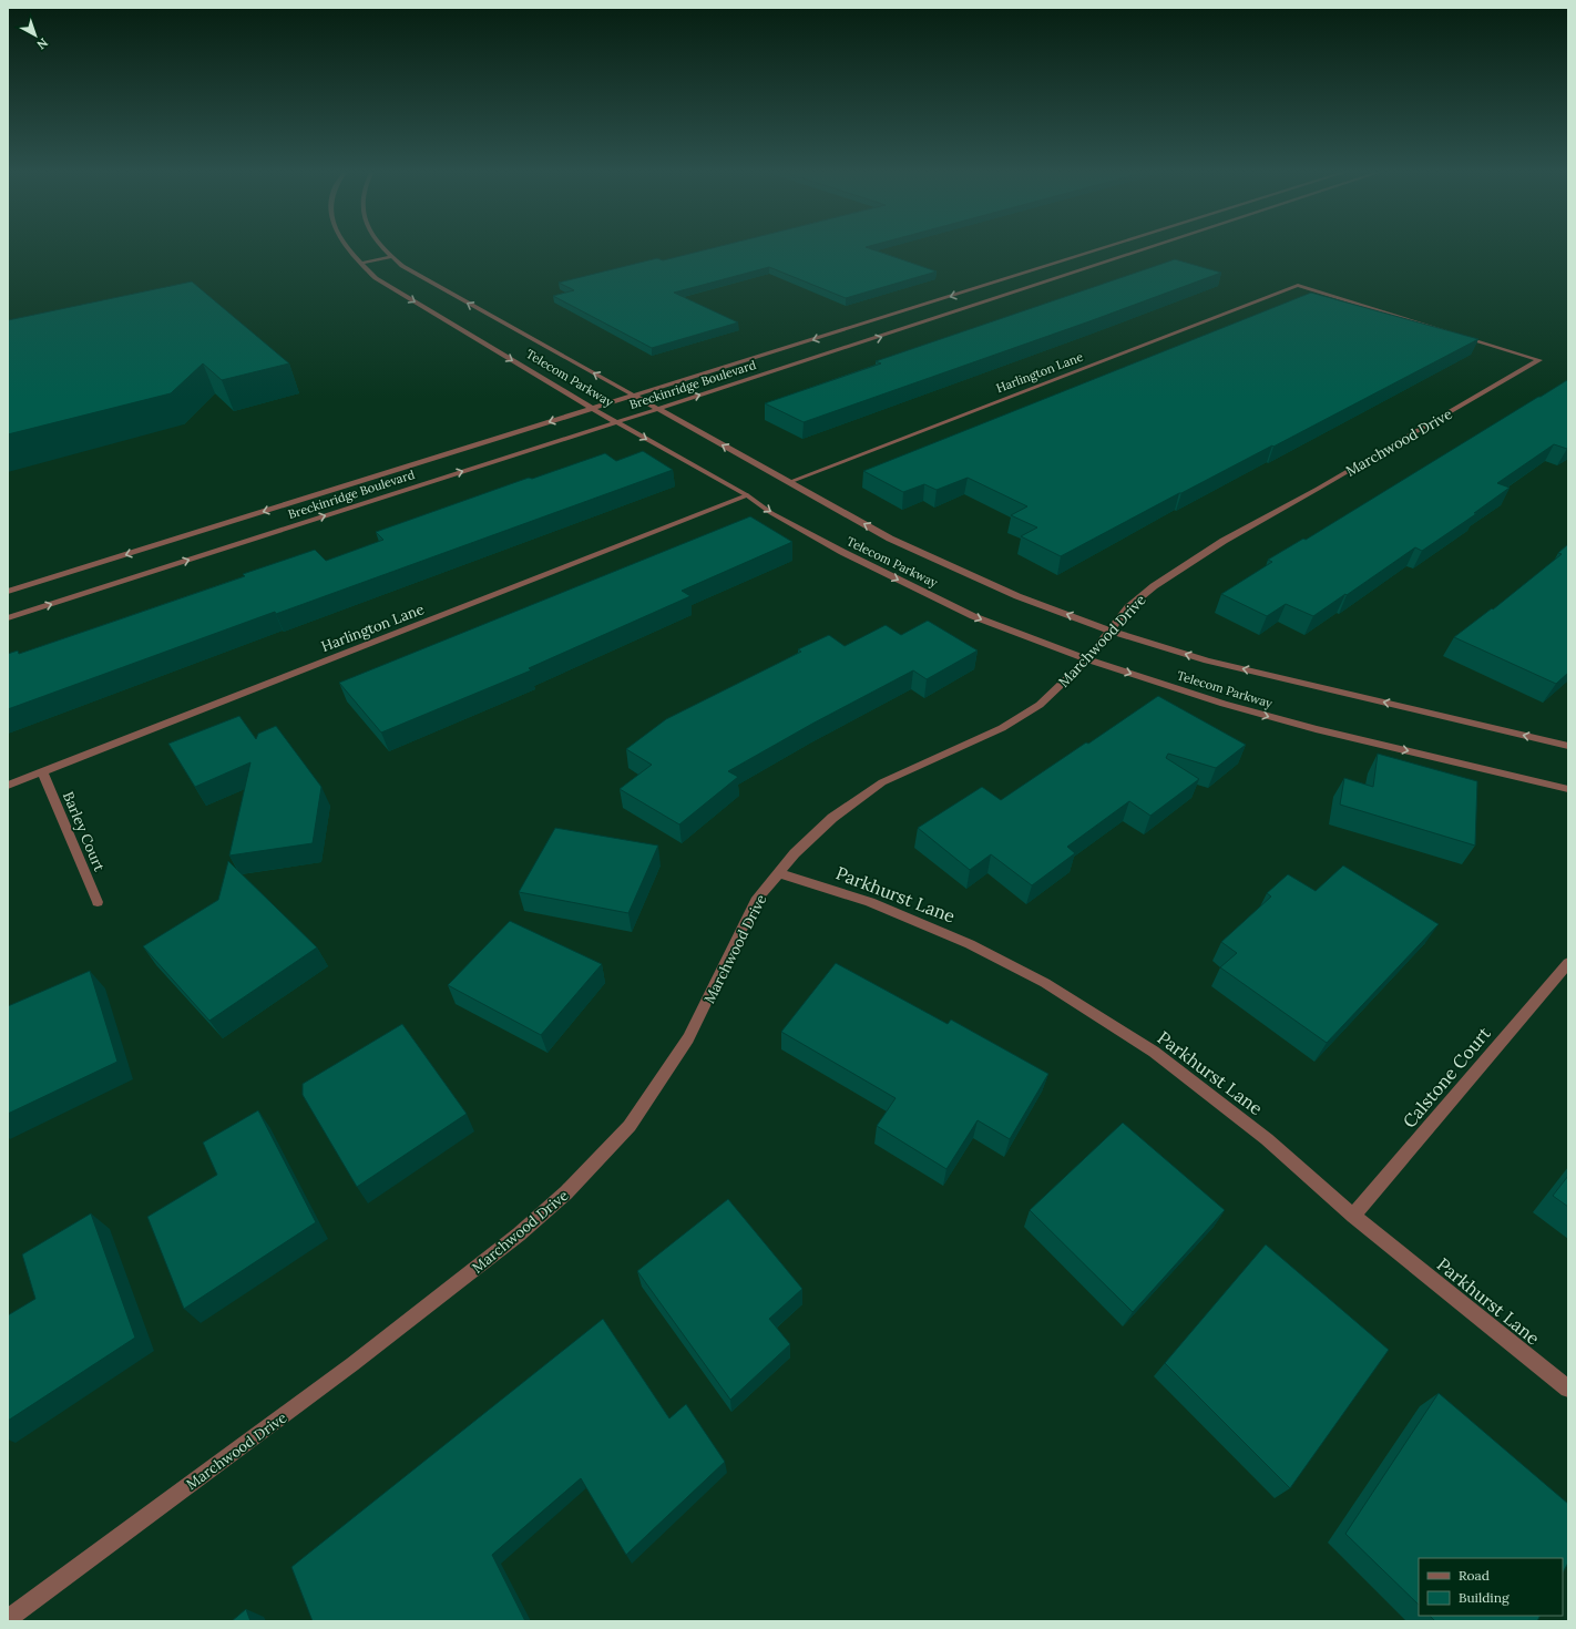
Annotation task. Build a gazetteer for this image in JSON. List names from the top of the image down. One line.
{"streets":{"street":["Harlington Lane","Telecom Parkway","Breckinridge Boulevard","Marchwood Drive","Barley Court","Parkhurst Lane","Calstone Court"]},"crossings":[["Harlington Lane","Telecom Parkway"],["Harlington Lane","Marchwood Drive"],["Harlington Lane","Barley Court"],["Telecom Parkway","Breckinridge Boulevard"],["Telecom Parkway","Marchwood Drive"],["Marchwood Drive","Parkhurst Lane"],["Parkhurst Lane","Calstone Court"]],"legend":["Road","Building"],"north":"bottom right"}
